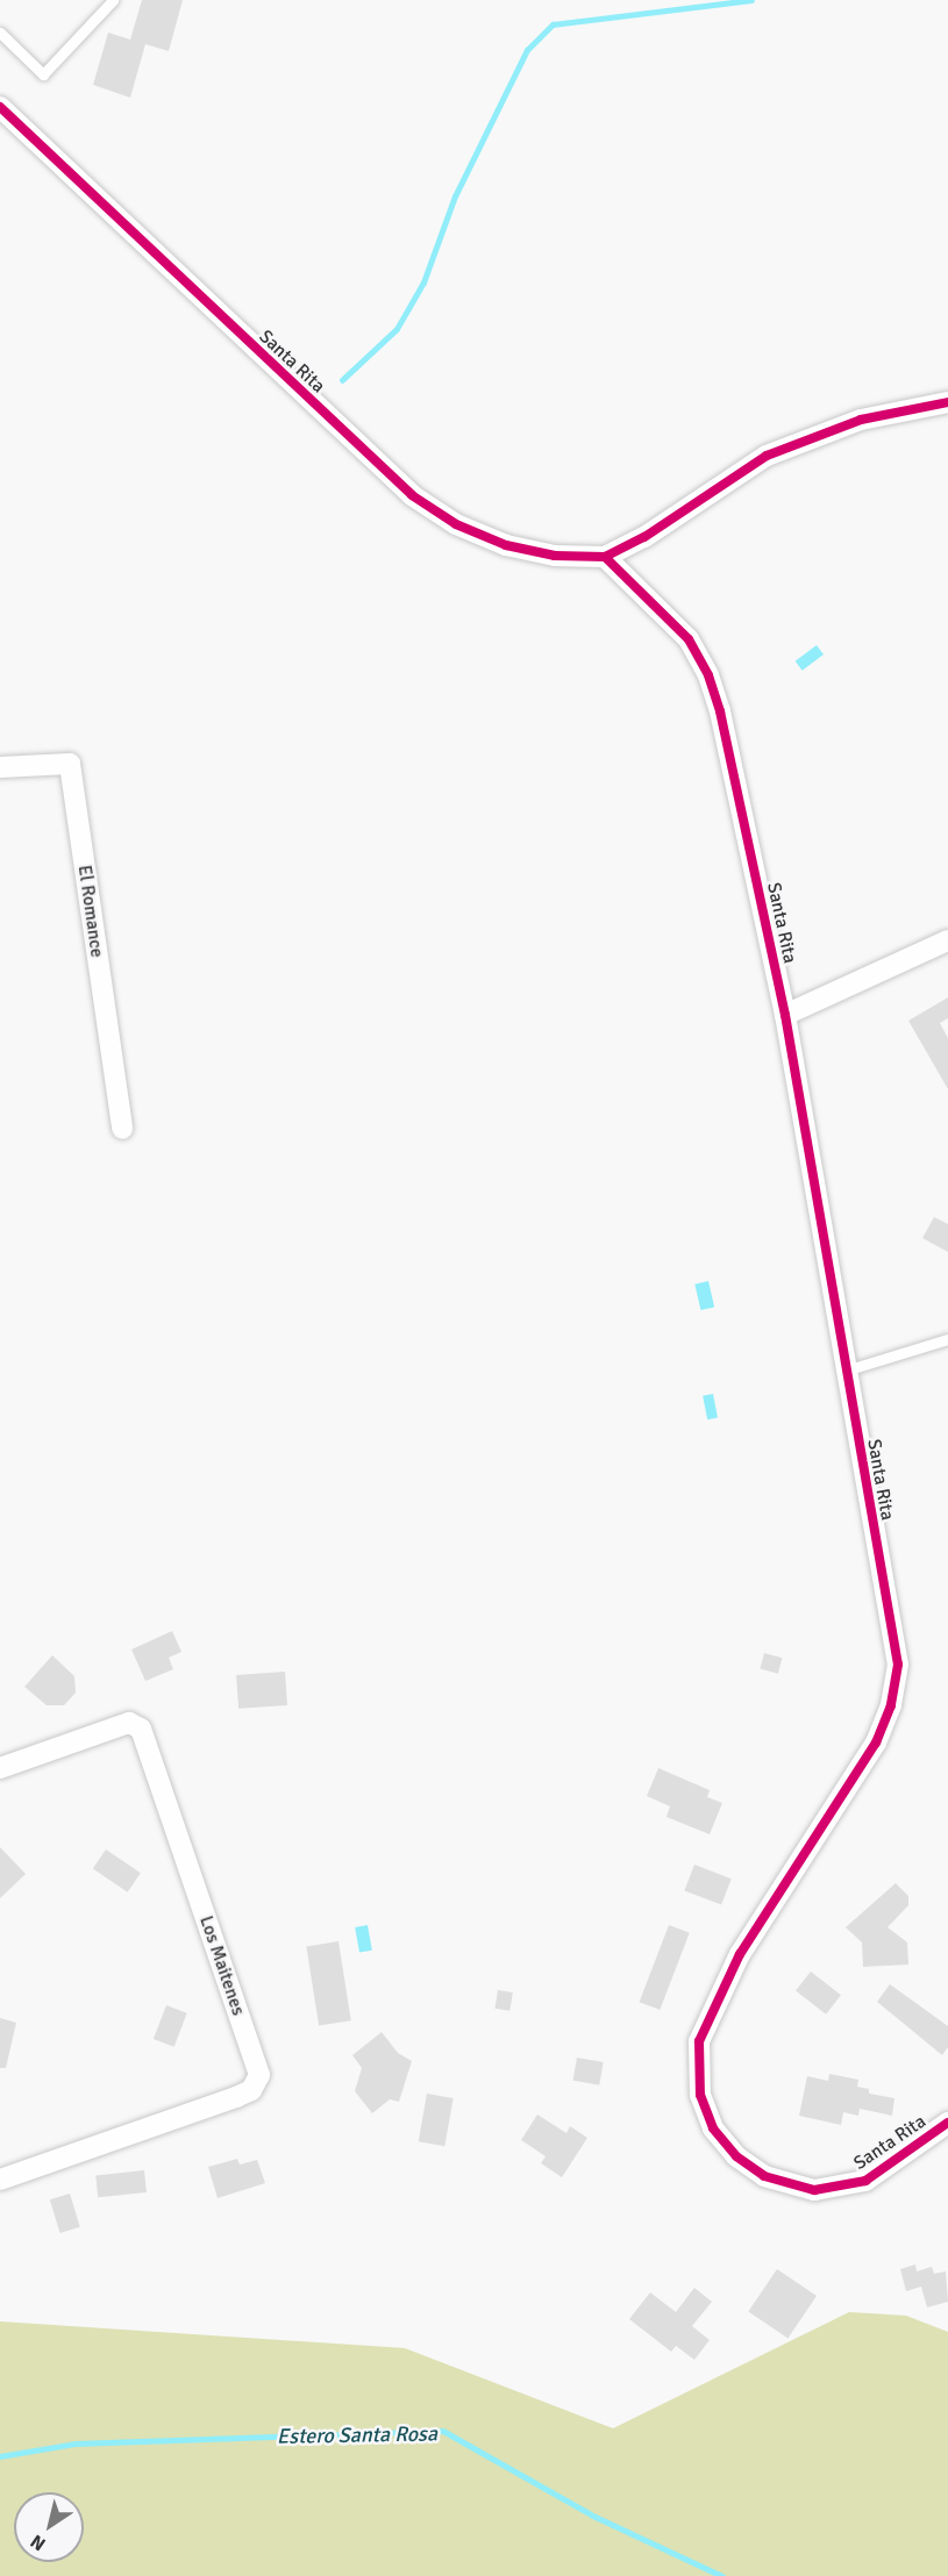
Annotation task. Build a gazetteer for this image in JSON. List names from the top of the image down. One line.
{"streets":{"street":["Santa Rita","El Romance","Los Maitenes"]},"water":["Estero Santa Rosa"],"north":"bottom left"}
